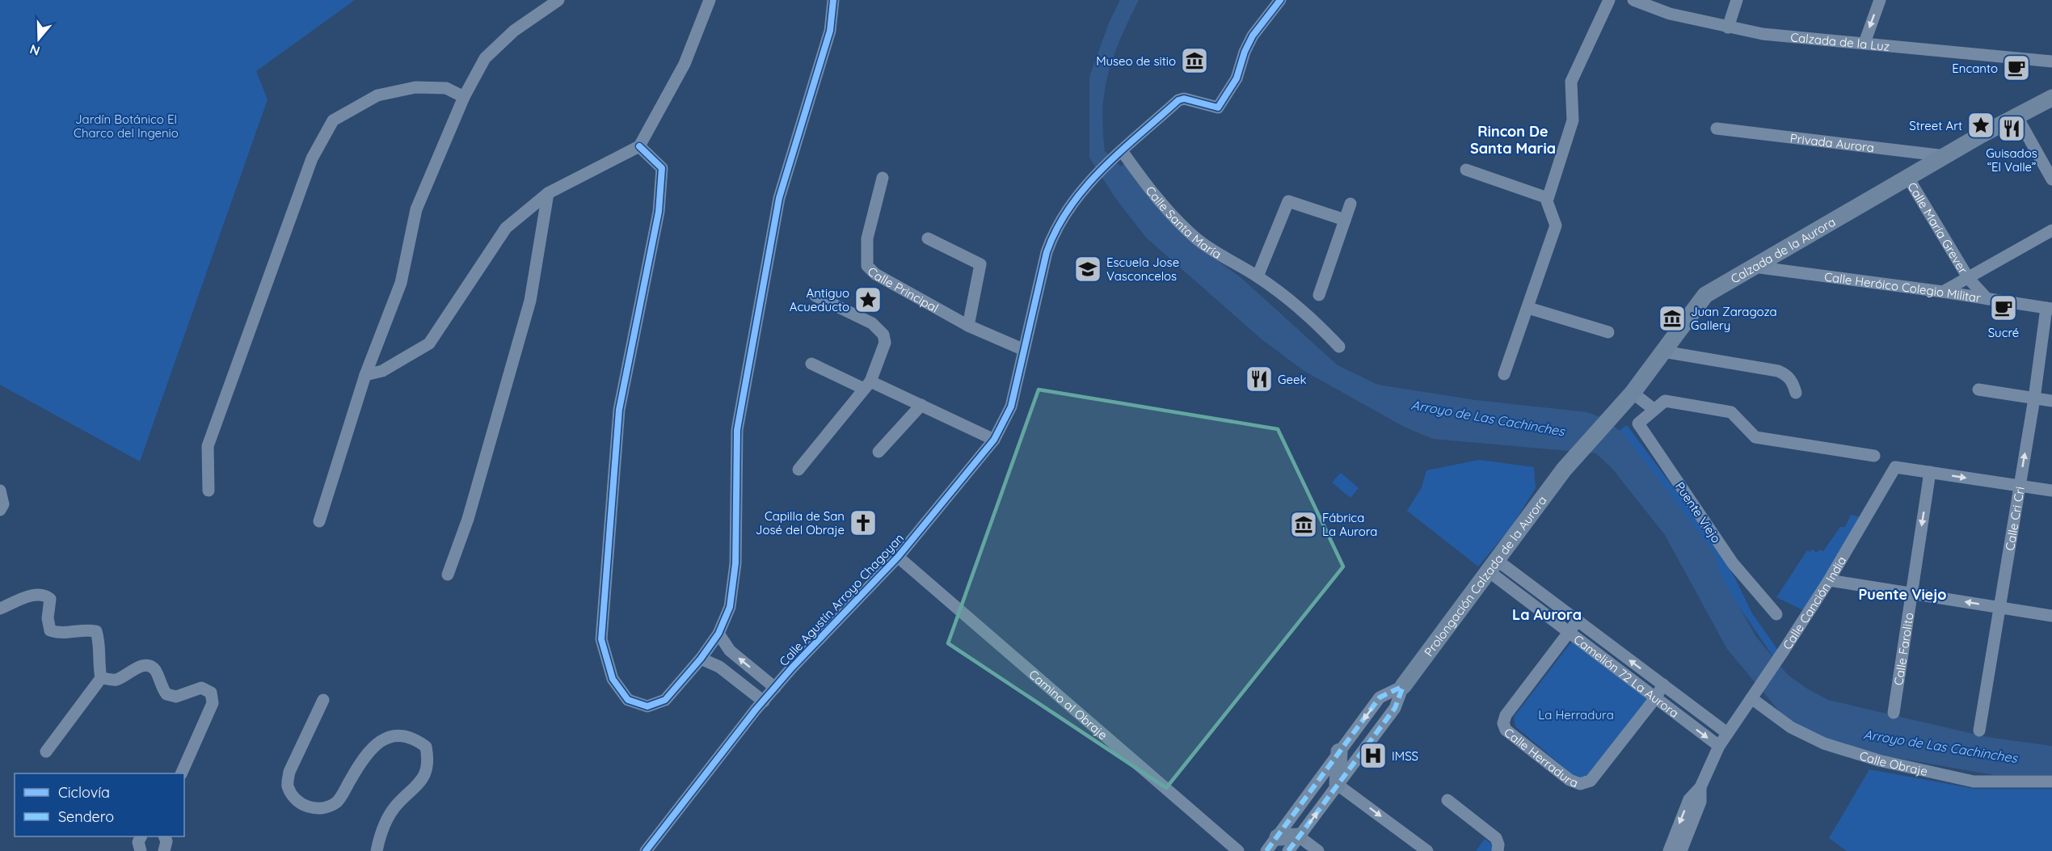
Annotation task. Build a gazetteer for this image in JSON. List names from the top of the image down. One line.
{"streets":{"main road":["Calzada de la Aurora","Prolongación Calzada de la Aurora"],"street":["Calzada de la Luz","Privada Aurora","Calle Santa María","Calle María Grever","Calle Heróico Colegio Militar","Calle Principal","Puente Viejo","Calle Cri Cri","Calle Agustín Arroyo Chagoyan","Calle Canción India","Calle Farolito","Camelión 72 La Aurora","Camino al Obraje","Calle Herradura","Calle Obraje"]},"crossings":[["Privada Aurora","Calzada de la Aurora"],["Calle Santa María","Calle Agustín Arroyo Chagoyan"],["Calle María Grever","Calzada de la Aurora"],["Calle María Grever","Calle Heróico Colegio Militar"],["Calzada de la Aurora","Calle Heróico Colegio Militar"],["Calzada de la Aurora","Prolongación Calzada de la Aurora"],["Calle Heróico Colegio Militar","Calle Cri Cri"],["Calle Principal","Calle Agustín Arroyo Chagoyan"],["Prolongación Calzada de la Aurora","Camelión 72 La Aurora"],["Calle Agustín Arroyo Chagoyan","Camino al Obraje"],["Calle Canción India","Calle Farolito"],["Calle Canción India","Camelión 72 La Aurora"],["Calle Canción India","Calle Obraje"],["Camelión 72 La Aurora","Calle Herradura"]],"one_way":["Calle Farolito"],"districts":["Rincon De Santa Maria","Puente Viejo","La Aurora"],"water":["Arroyo de Las Cachinches"],"parks":["Jardín Botánico El Charco del Ingenio","La Herradura"],"places":{"museum":["Museo de sitio","Juan Zaragoza Gallery","Fábrica La Aurora"],"cafe":["Encanto","Sucré"],"place":["Street Art","Antiguo Acueducto"],"restaurant":["Guisados “El Valle”","Geek"],"school or university":["Escuela Jose Vasconcelos"],"church":["Capilla de San José del Obraje"],"hospital":["IMSS"]},"legend":["Ciclovía","Sendero"],"north":"bottom"}
